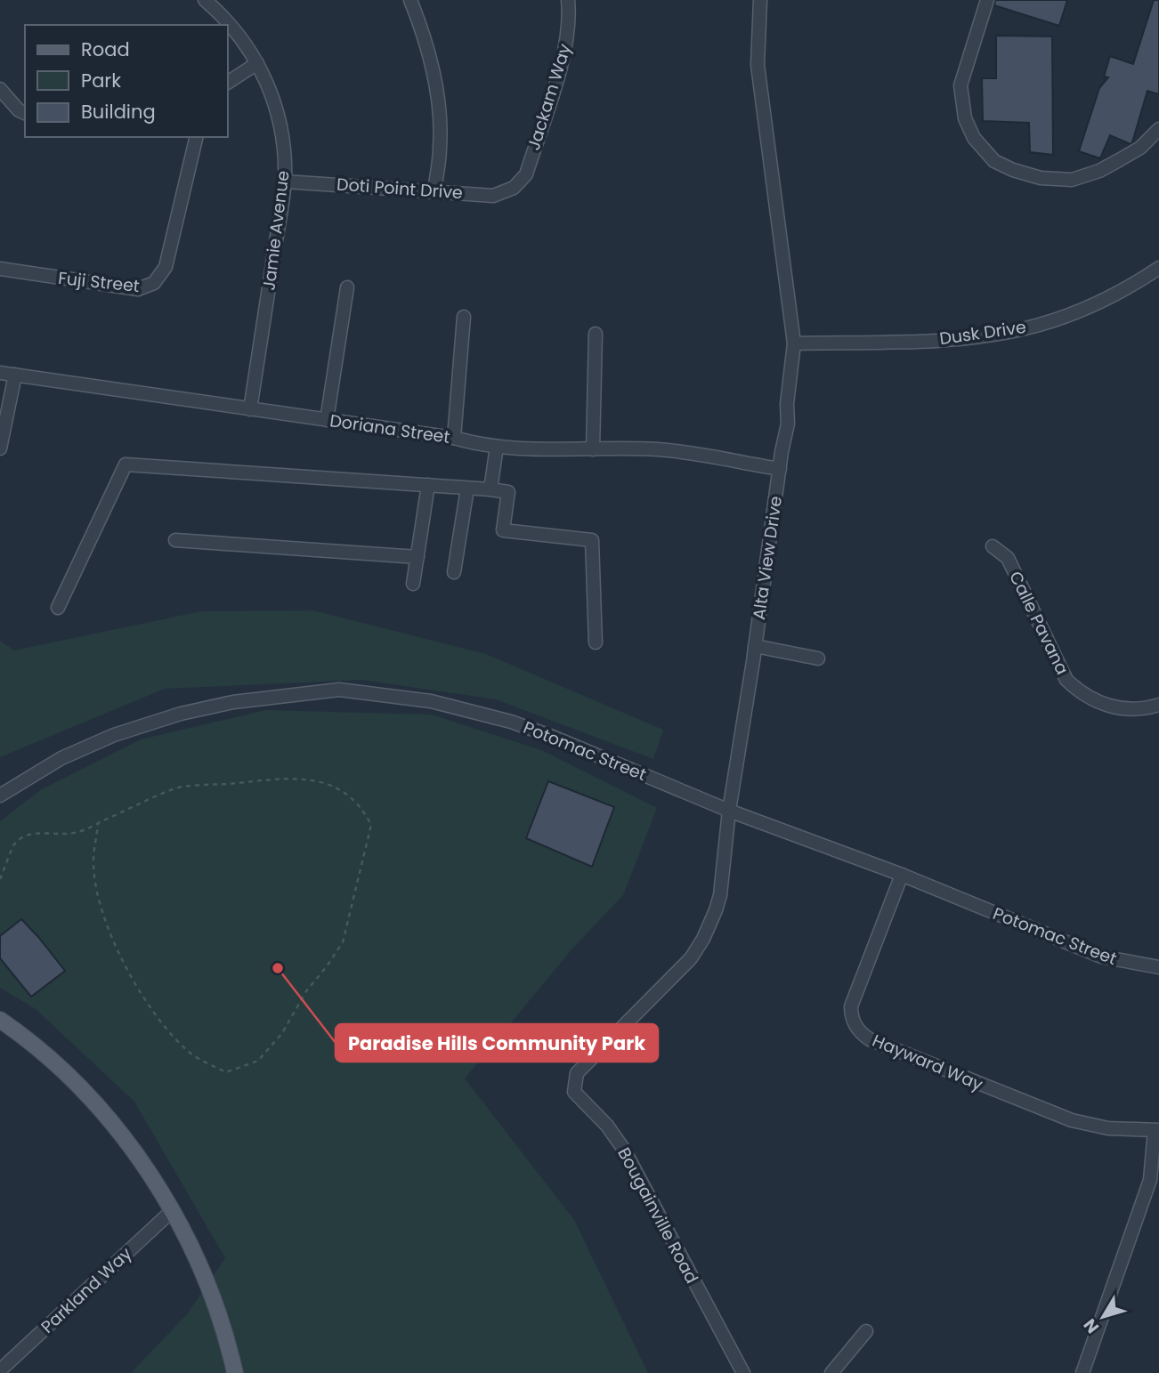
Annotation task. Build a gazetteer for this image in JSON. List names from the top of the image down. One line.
{"streets":{"street":["Jackam Way","Doti Point Drive","Jamie Avenue","Fuji Street","Dusk Drive","Doriana Street","Alta View Drive","Calle Pavana","Potomac Street","Hayward Way","Bougainville Road","Parkland Way"]},"crossings":[["Jackam Way","Doti Point Drive"],["Doti Point Drive","Jamie Avenue"],["Jamie Avenue","Doriana Street"],["Dusk Drive","Alta View Drive"],["Doriana Street","Alta View Drive"],["Alta View Drive","Potomac Street"],["Alta View Drive","Bougainville Road"],["Potomac Street","Hayward Way"]],"places":["Paradise Hills Community Park"],"legend":["Road","Park","Building"],"north":"bottom left"}
